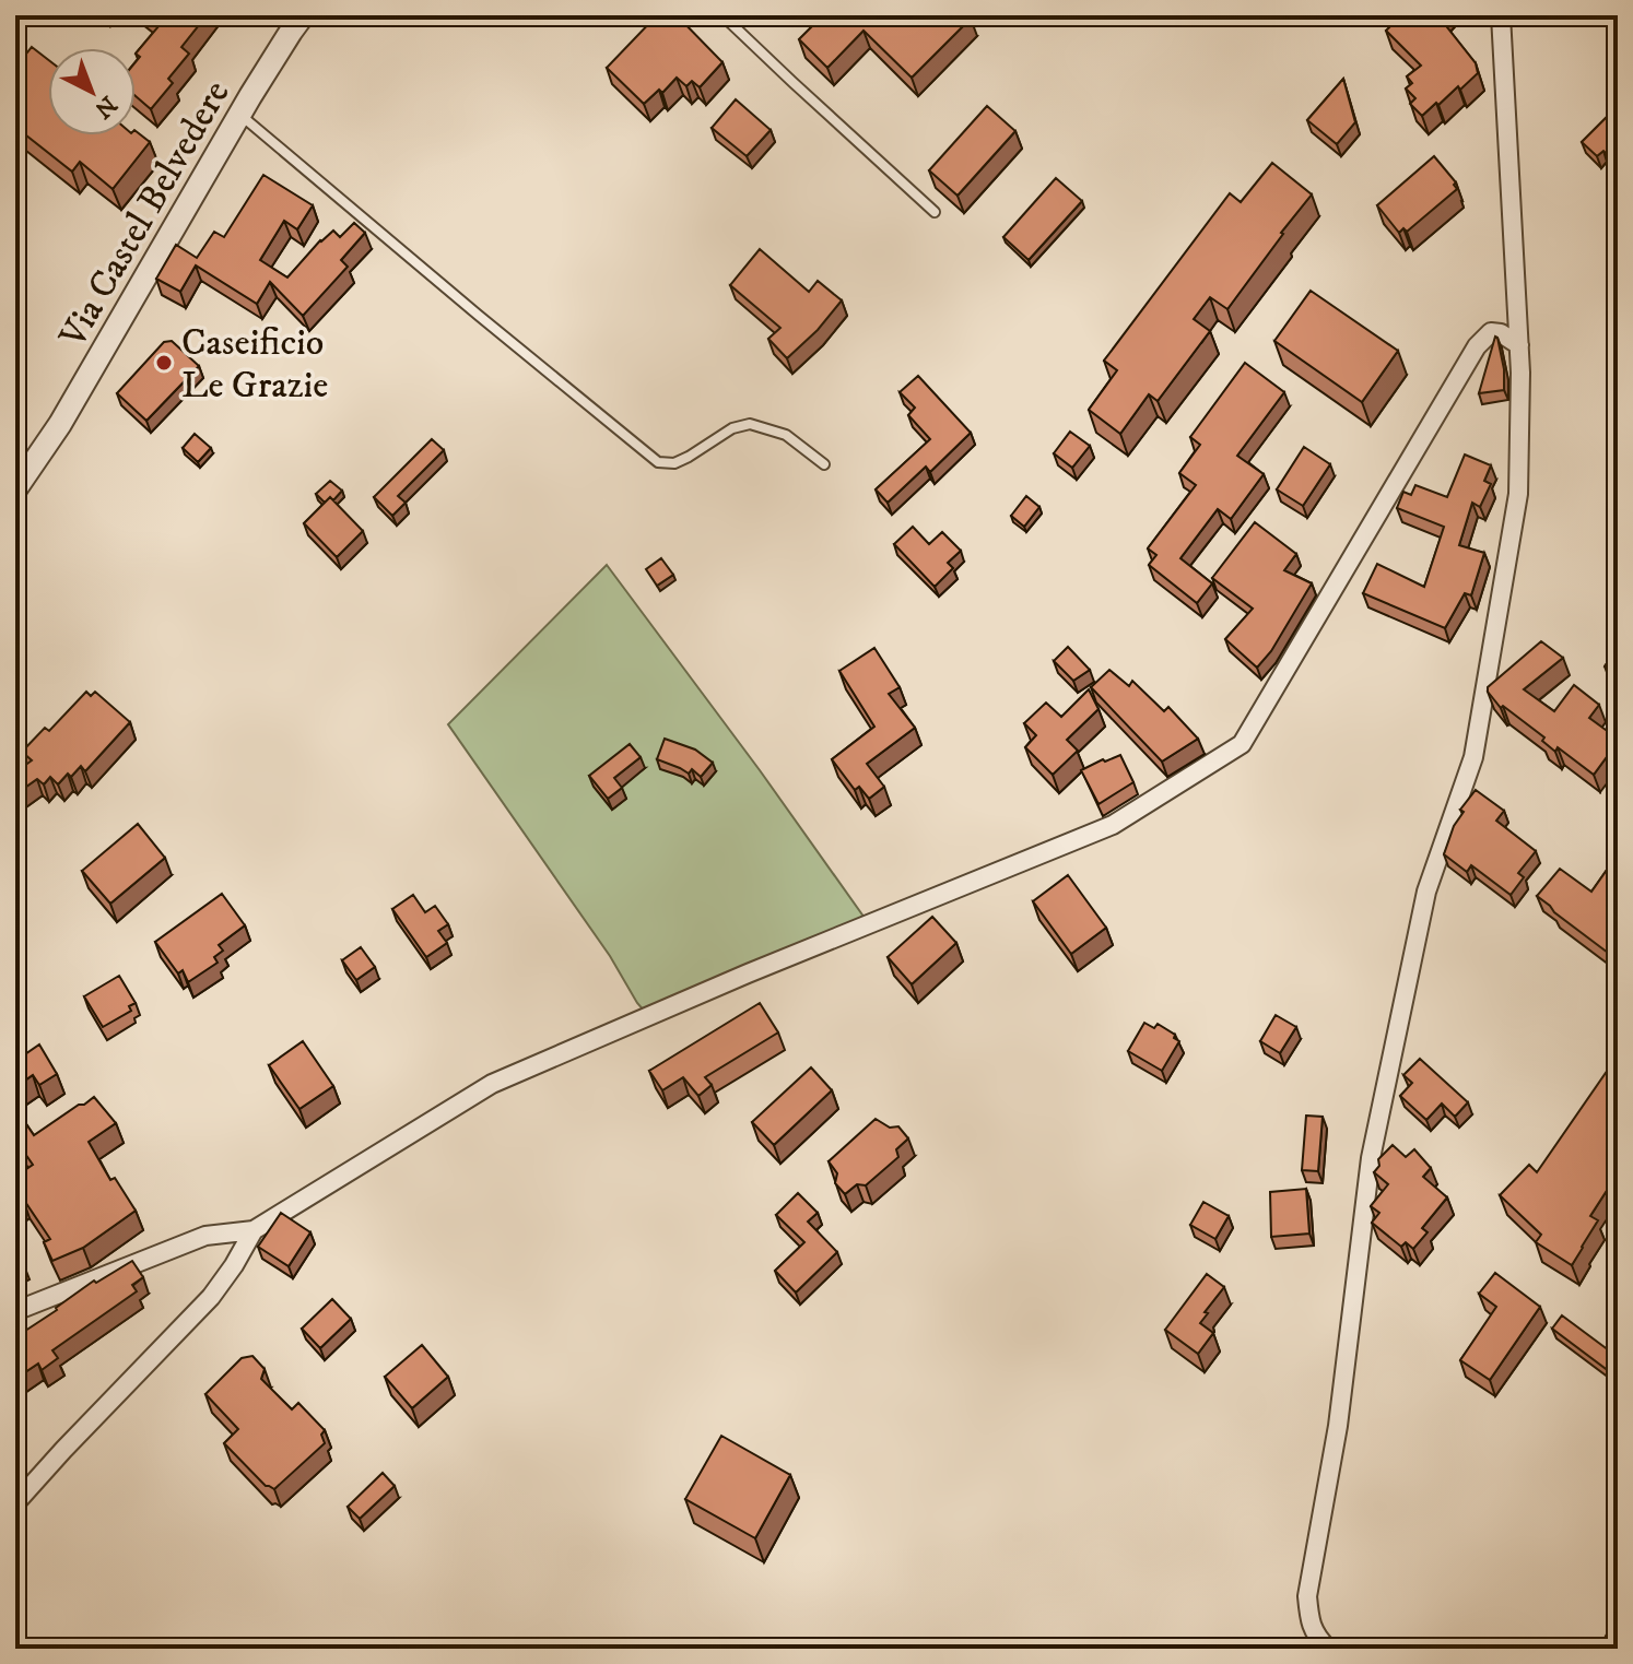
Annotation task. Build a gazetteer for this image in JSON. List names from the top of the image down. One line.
{"streets":{"street":["Via Castel Belvedere"]},"places":["Caseificio Le Grazie"],"north":"bottom right"}
